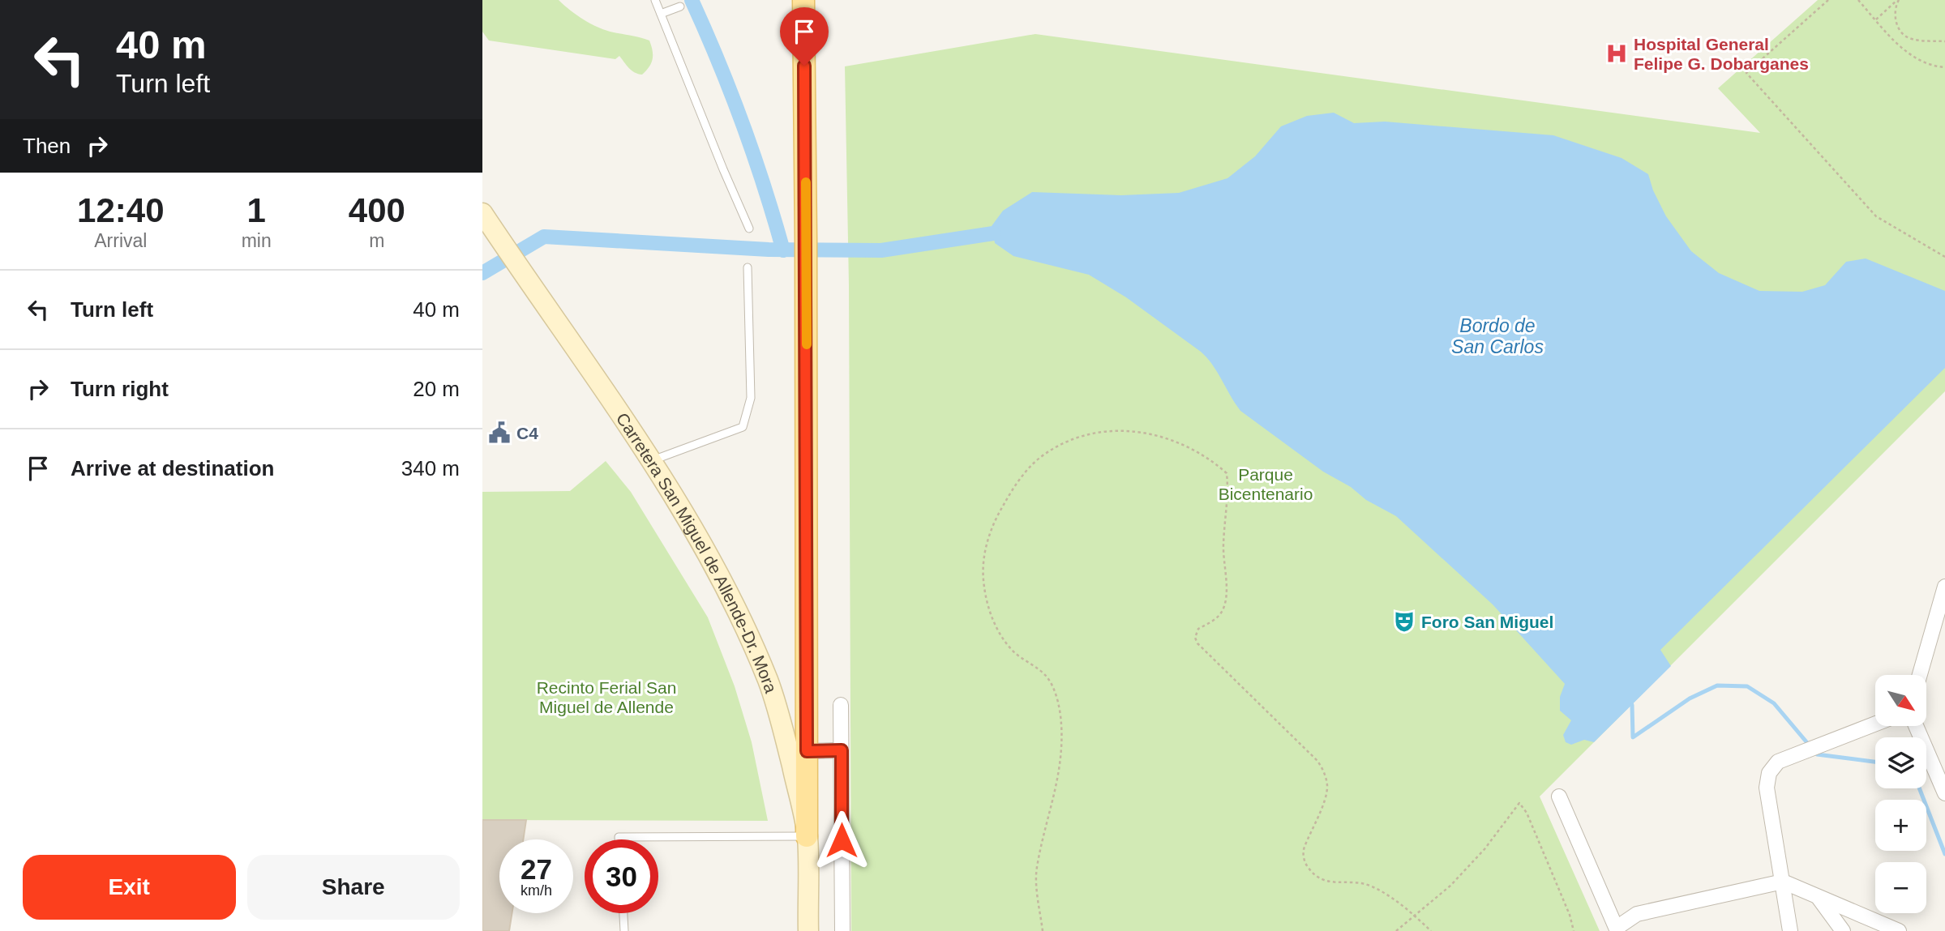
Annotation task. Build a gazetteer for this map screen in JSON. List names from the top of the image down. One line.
{"streets":{"main road":["Carretera San Miguel de Allende-Dr. Mora"]},"water":["Bordo de San Carlos"],"parks":["Parque Bicentenario","Recinto Ferial San Miguel de Allende"],"places":{"hospital":["Hospital General Felipe G. Dobarganes"],"public building":["C4"],"theatre":["Foro San Miguel"]},"north":"bottom right","page":{"turn":["40 m","Turn left"],"then":"Then","eta":["12:40","Arrival","1","min","400","m"],"list":[{"name":"Turn left","value":"40 m"},{"name":"Turn right","value":"20 m"},{"name":"Arrive at destination","value":"340 m"}],"map_buttons":["+","−"],"speed":"27 km/h","limit":"30","buttons":["Exit","Share"]}}
